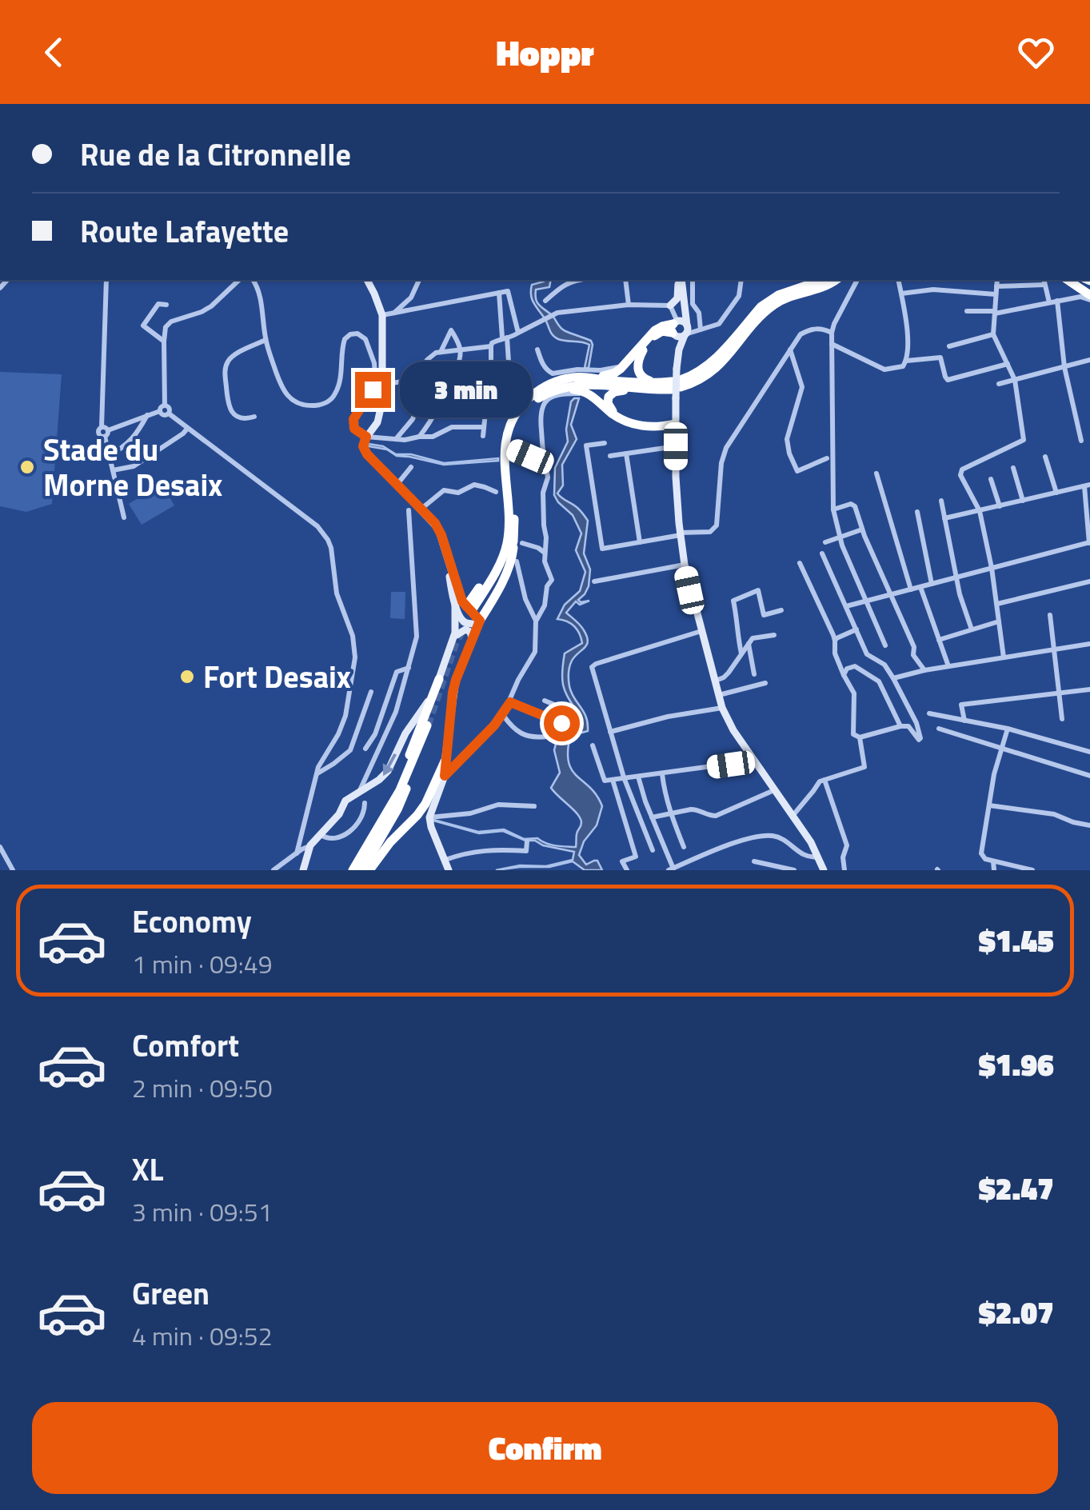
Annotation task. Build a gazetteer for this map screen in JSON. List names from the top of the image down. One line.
{"places":["Stade du Morne Desaix","Fort Desaix"],"page":{"header":"Hoppr","banner":["Rue de la Citronnelle","Route Lafayette"],"bubble":"3 min","list":[{"name":"Economy","note":"1 min · 09:49","value":"$1.45"},{"name":"Comfort","note":"2 min · 09:50","value":"$1.96"},{"name":"XL","note":"3 min · 09:51","value":"$2.47"},{"name":"Green","note":"4 min · 09:52","value":"$2.07"}],"buttons":"Confirm"}}
